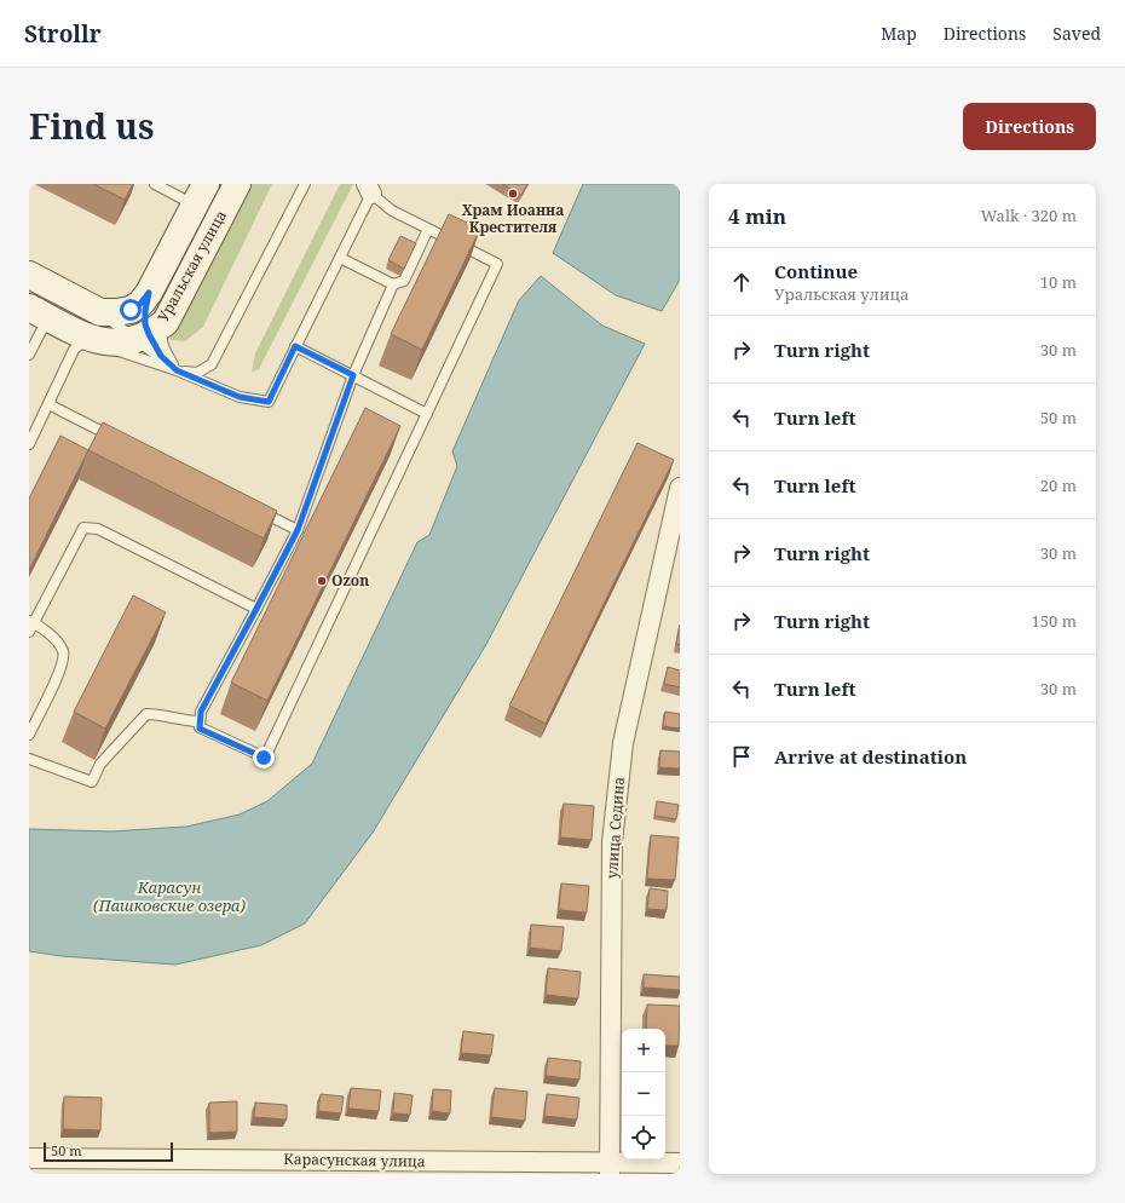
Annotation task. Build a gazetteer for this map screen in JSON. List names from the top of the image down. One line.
{"streets":{"main road":["Уральская улица"],"street":["улица Седина","Карасунская улица"]},"crossings":[["улица Седина","Карасунская улица"]],"water":["Карасун (Пашковские озера)"],"places":["Храм Иоанна Крестителя","Ozon"],"scale_bar":"50 m","page":{"header":"Strollr","nav":["Map","Directions","Saved"],"title":"Find us","buttons":"Directions","heading":["4 min","Walk · 320 m"],"list":[["Continue","Уральская улица","10 m"],["Turn right","30 m"],["Turn left","50 m"],["Turn left","20 m"],["Turn right","30 m"],["Turn right","150 m"],["Turn left","30 m"],"Arrive at destination"],"map_buttons":["+","−"],"scale":"50 m"}}
